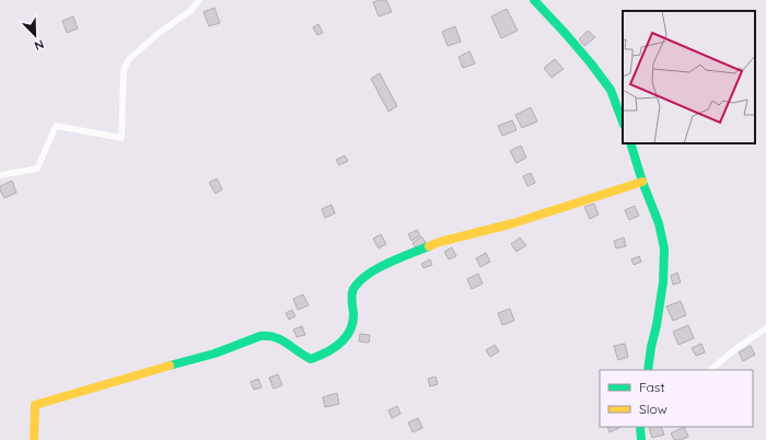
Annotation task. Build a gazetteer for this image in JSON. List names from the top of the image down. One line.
{"legend":["Fast","Slow"],"north":"bottom right"}
